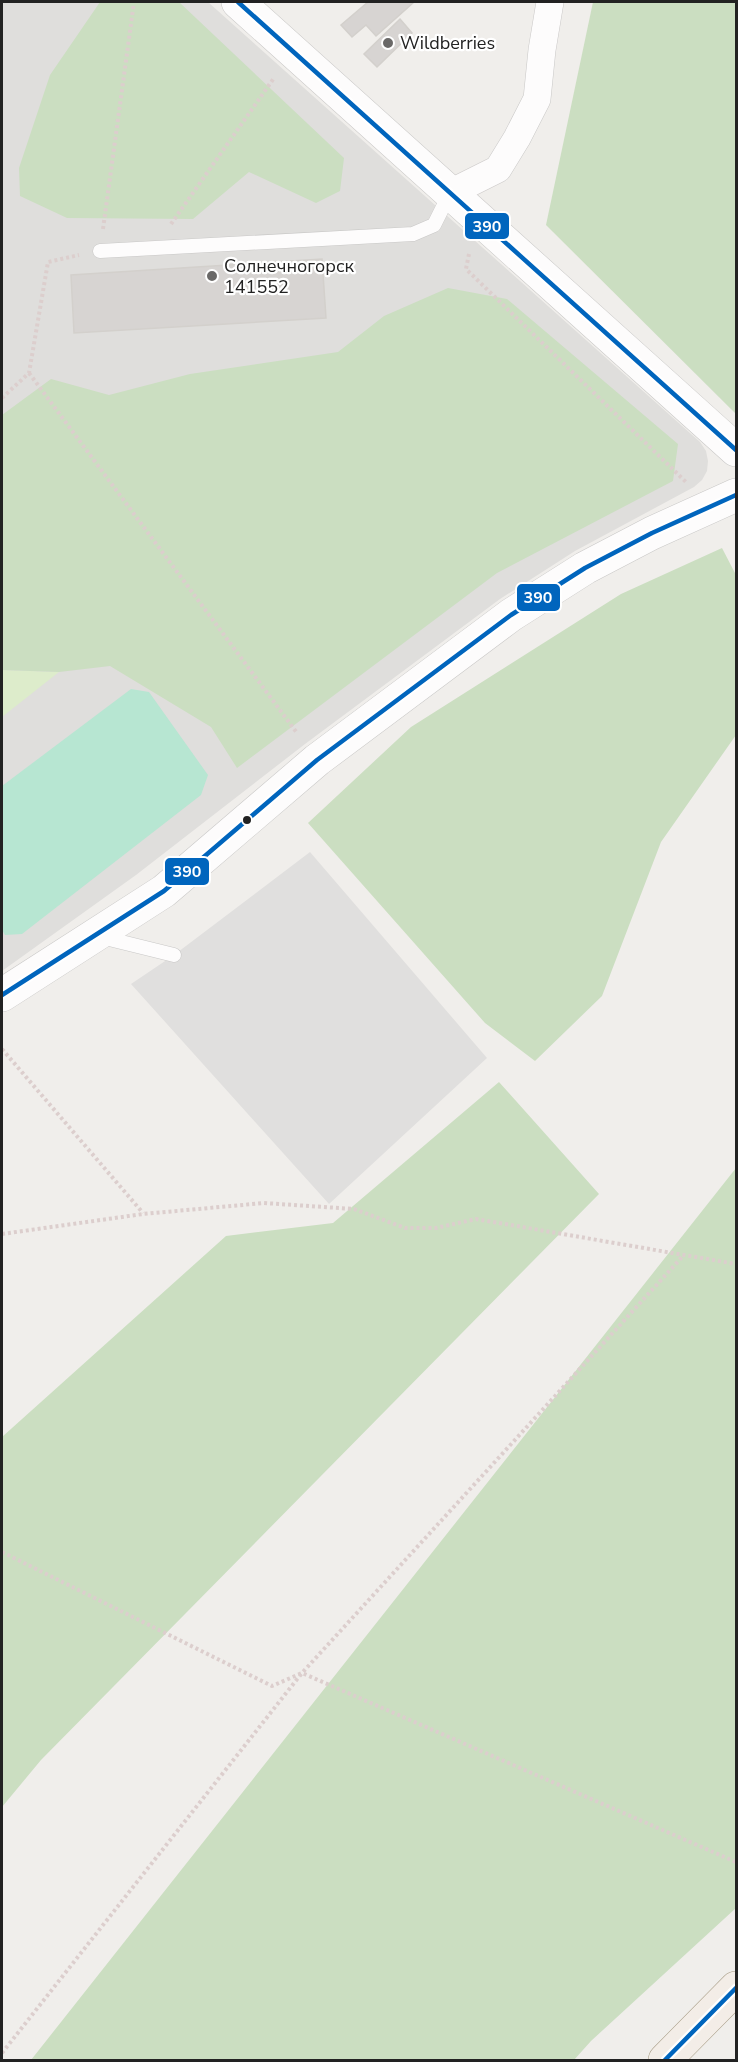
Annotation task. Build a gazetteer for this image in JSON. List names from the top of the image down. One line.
{"places":["Wildberries","Солнечногорск 141552"],"lines":["transit line 390"]}
